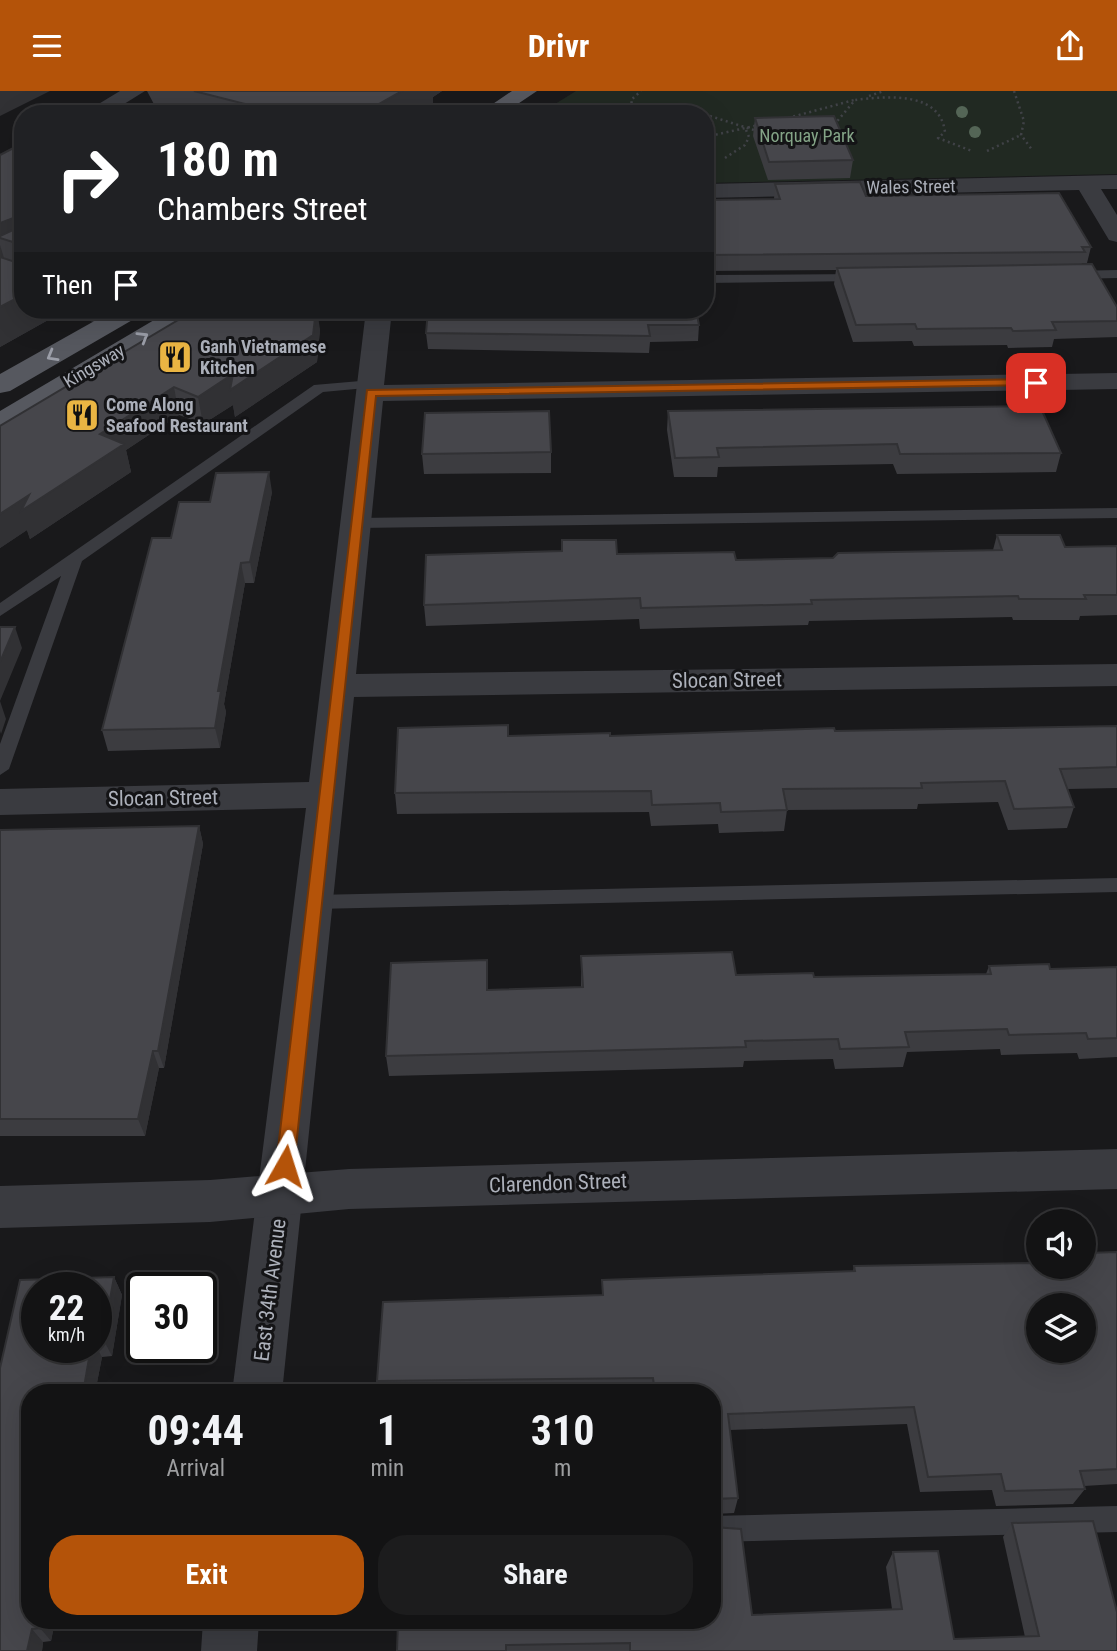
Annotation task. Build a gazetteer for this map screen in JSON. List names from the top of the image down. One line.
{"streets":{"main road":["Kingsway"],"street":["Wales Street","Slocan Street","Clarendon Street","East 34th Avenue"]},"crossings":[["Slocan Street","East 34th Avenue"],["Clarendon Street","East 34th Avenue"]],"parks":["Norquay Park"],"places":{"restaurant":["Ganh Vietnamese Kitchen","Come Along Seafood Restaurant"]},"page":{"header":"Drivr","turn":["180 m","Chambers Street"],"then":"Then","speed":"22 km/h","limit":"30","eta":["09:44","Arrival","1","min","310","m"],"buttons":["Exit","Share"]}}
